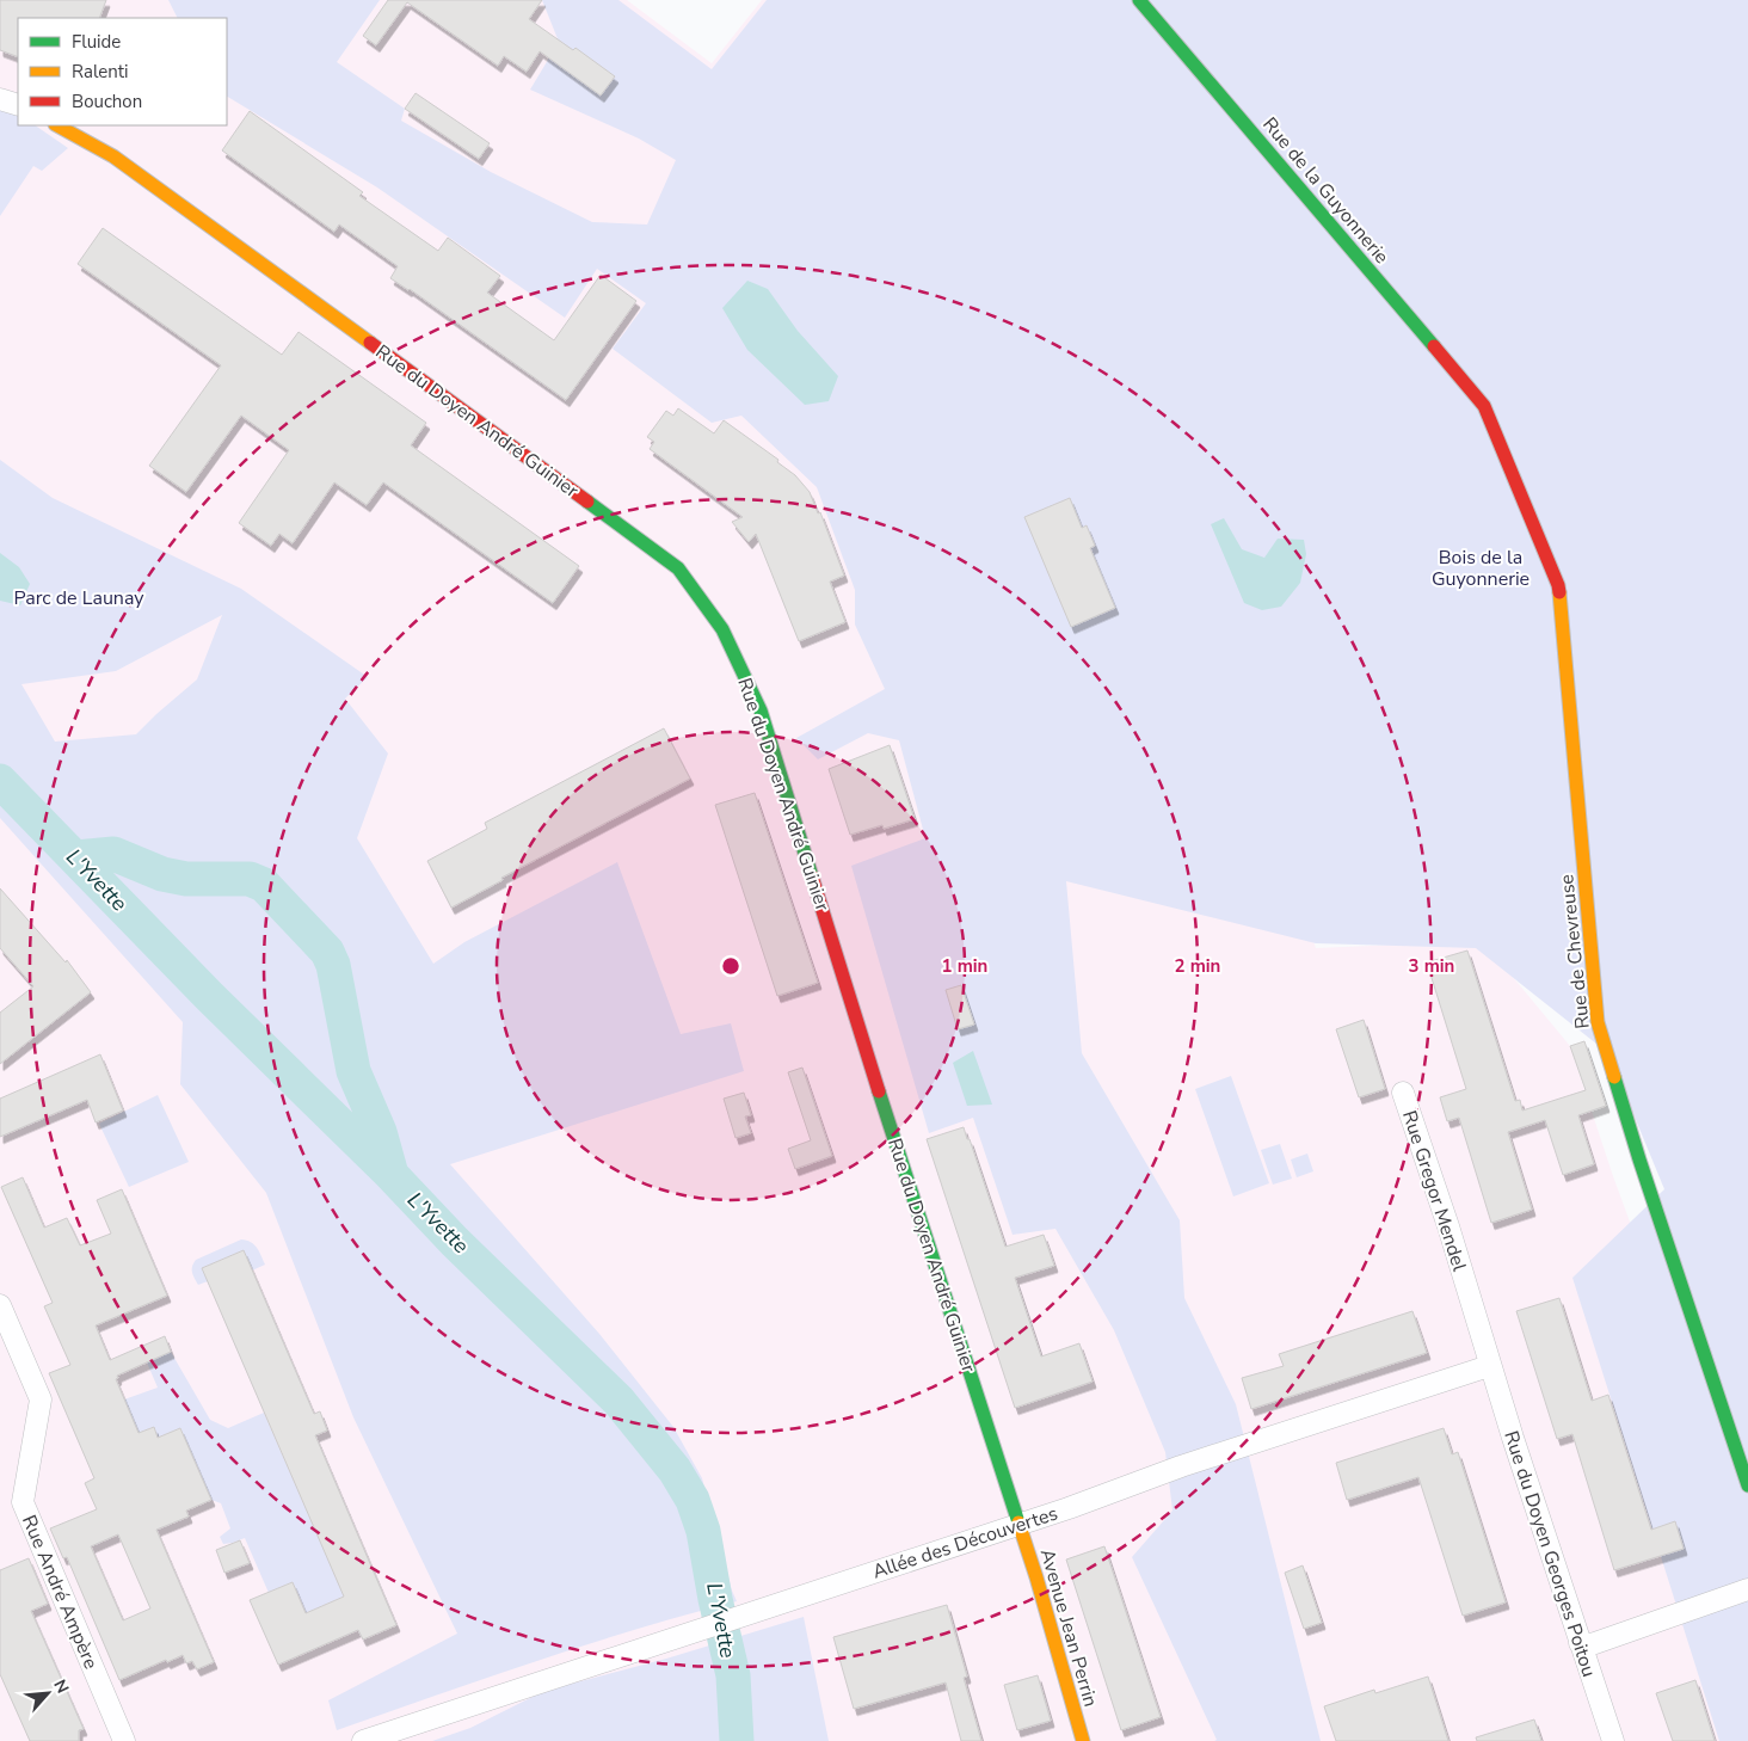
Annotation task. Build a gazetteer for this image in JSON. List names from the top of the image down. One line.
{"streets":{"street":["Rue de la Guyonnerie","Rue du Doyen André Guinier","Rue de Chevreuse","Rue Gregor Mendel","Allée des Découvertes","Rue du Doyen Georges Poitou","Rue André Ampère","Avenue Jean Perrin"]},"crossings":[["Rue de la Guyonnerie","Rue de Chevreuse"],["Rue du Doyen André Guinier","Allée des Découvertes"],["Rue du Doyen André Guinier","Avenue Jean Perrin"],["Rue Gregor Mendel","Allée des Découvertes"],["Rue Gregor Mendel","Rue du Doyen Georges Poitou"],["Allée des Découvertes","Rue du Doyen Georges Poitou"],["Allée des Découvertes","Avenue Jean Perrin"]],"water":["L'Yvette"],"parks":["Bois de la Guyonnerie","Parc de Launay"],"legend":["Fluide","Ralenti","Bouchon"],"north":"top right","rings":["1 min","2 min","3 min"]}
